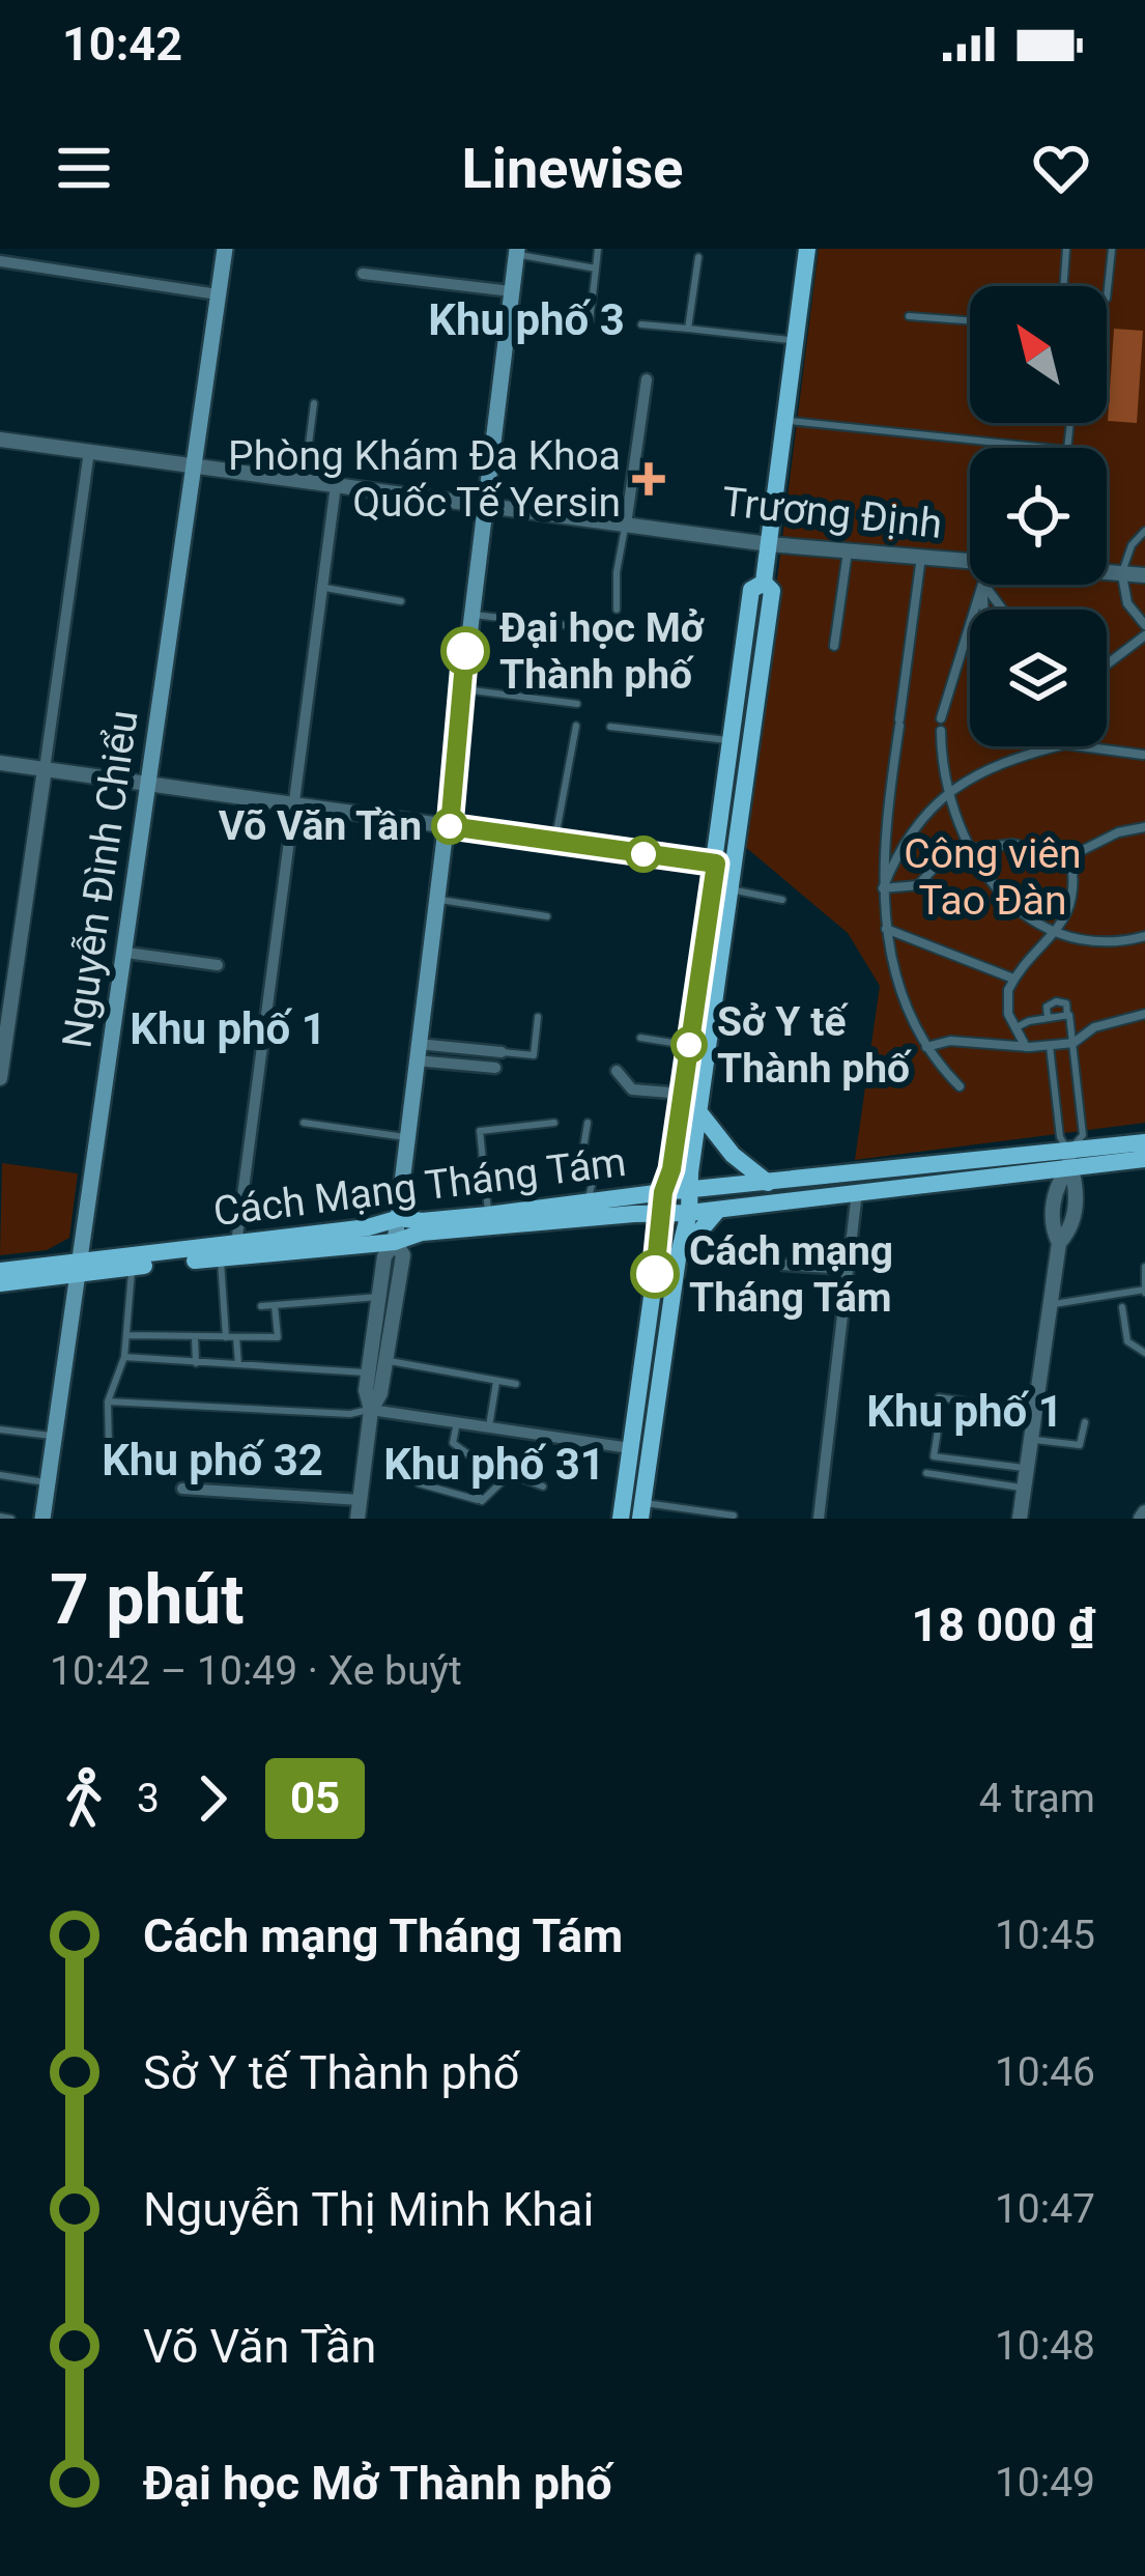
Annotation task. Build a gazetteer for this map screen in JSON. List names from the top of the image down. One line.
{"streets":{"main road":["Nguyễn Đình Chiểu","Cách Mạng Tháng Tám"],"street":["Trương Định"]},"crossings":[["Trương Định","Nguyễn Đình Chiểu"],["Nguyễn Đình Chiểu","Cách Mạng Tháng Tám"]],"districts":["Khu phố 3","Khu phố 1","Khu phố 1","Khu phố 32","Khu phố 31"],"parks":["Công viên Tao Đàn"],"places":{"health":["Phòng Khám Đa Khoa Quốc Tế Yersin"],"other":["Đại học Mở Thành phố","Võ Văn Tần","Sở Y tế Thành phố","Cách mạng Tháng Tám"]},"lines":["bus line 05"],"north":"top left","page":{"status":"10:42","header":"Linewise","heading":["7 phút","10:42 – 10:49 · Xe buýt","18 000 ₫"],"legs":["3","05","4 trạm"],"list":[{"name":"Cách mạng Tháng Tám","value":"10:45"},{"name":"Sở Y tế Thành phố","value":"10:46"},{"name":"Nguyễn Thị Minh Khai","value":"10:47"},{"name":"Võ Văn Tần","value":"10:48"},{"name":"Đại học Mở Thành phố","value":"10:49"}]}}
